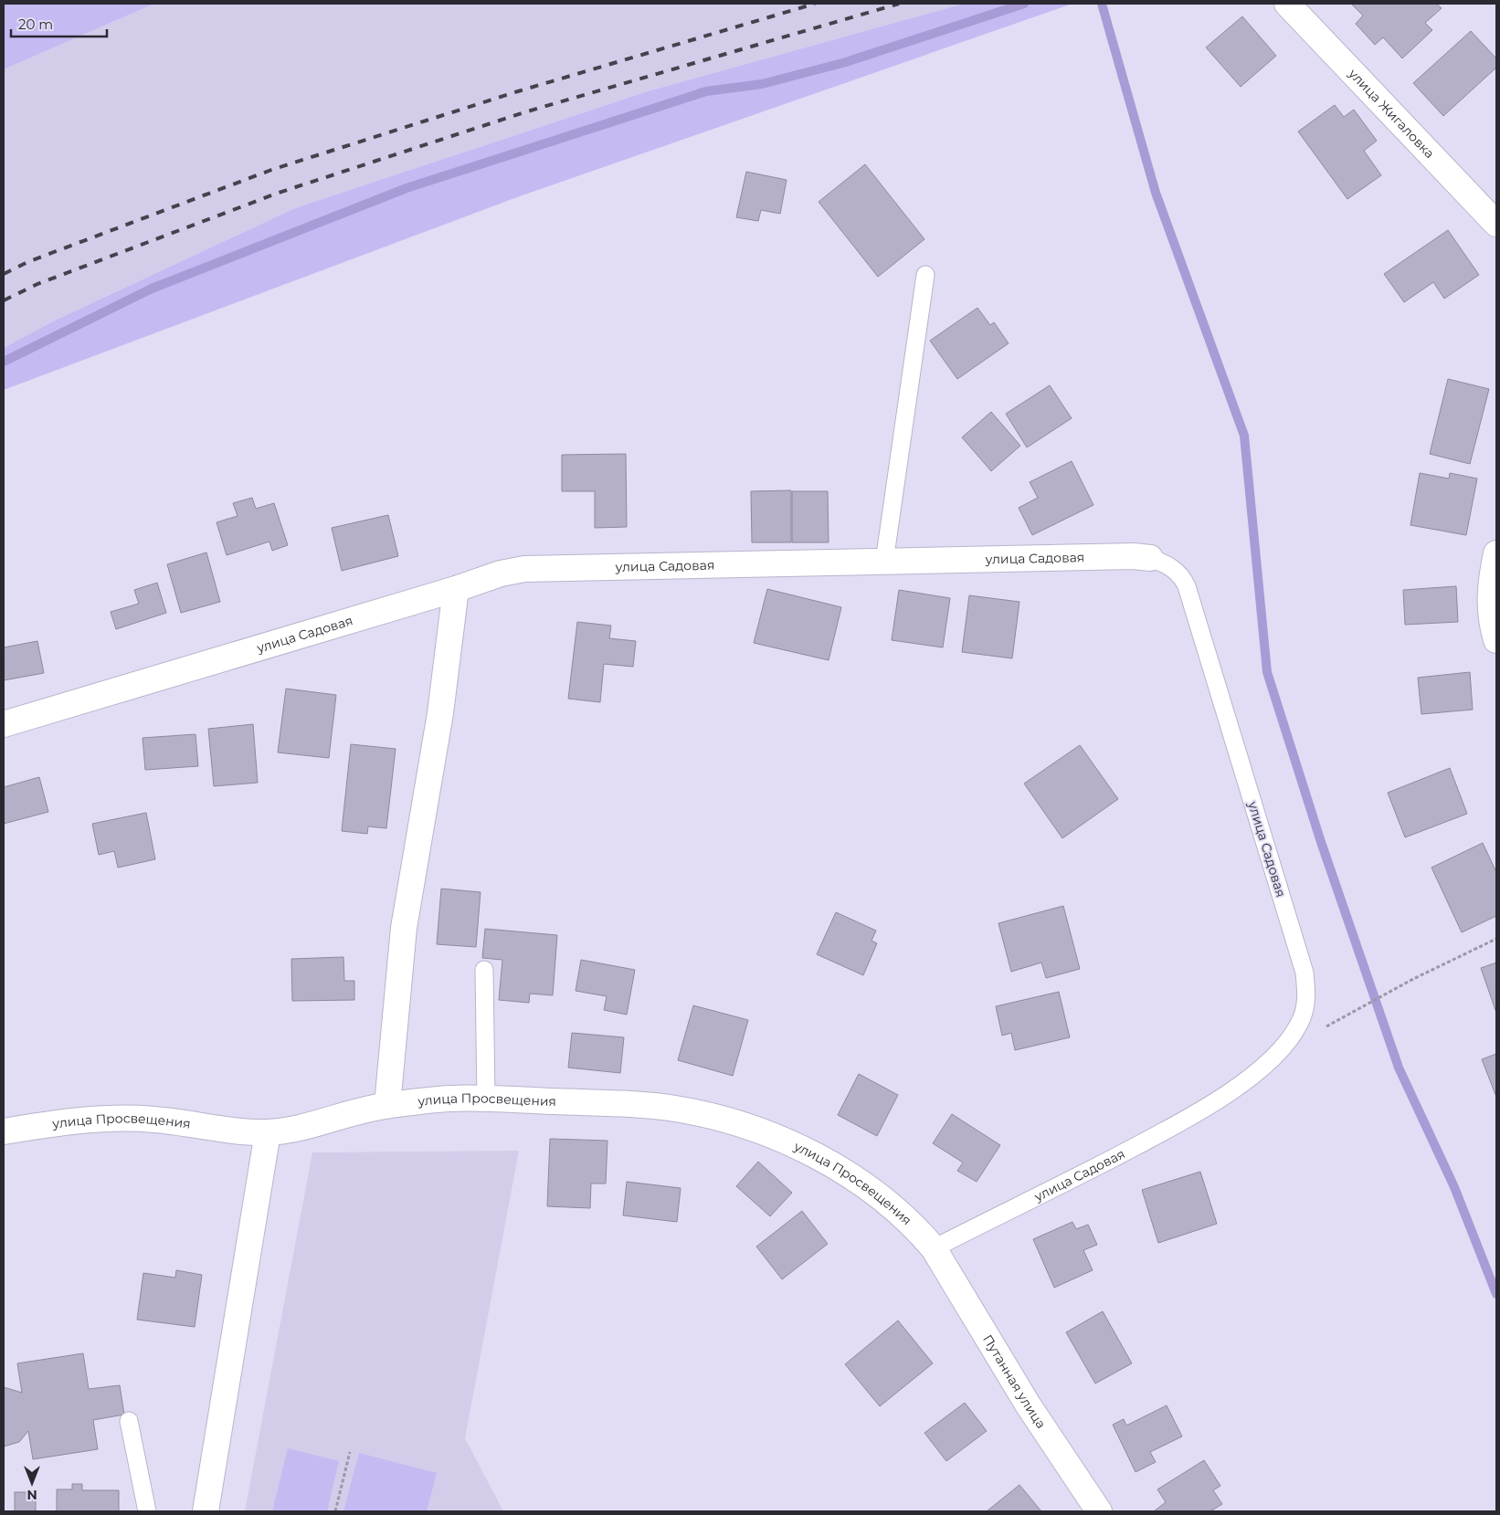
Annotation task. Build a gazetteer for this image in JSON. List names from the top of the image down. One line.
{"streets":{"street":["улица Жигаловка","улица Садовая","улица Просвещения","Путанная улица"]},"crossings":[["улица Садовая","улица Просвещения"],["улица Садовая","Путанная улица"],["улица Просвещения","Путанная улица"]],"scale_bar":"20 m","north":"bottom"}
